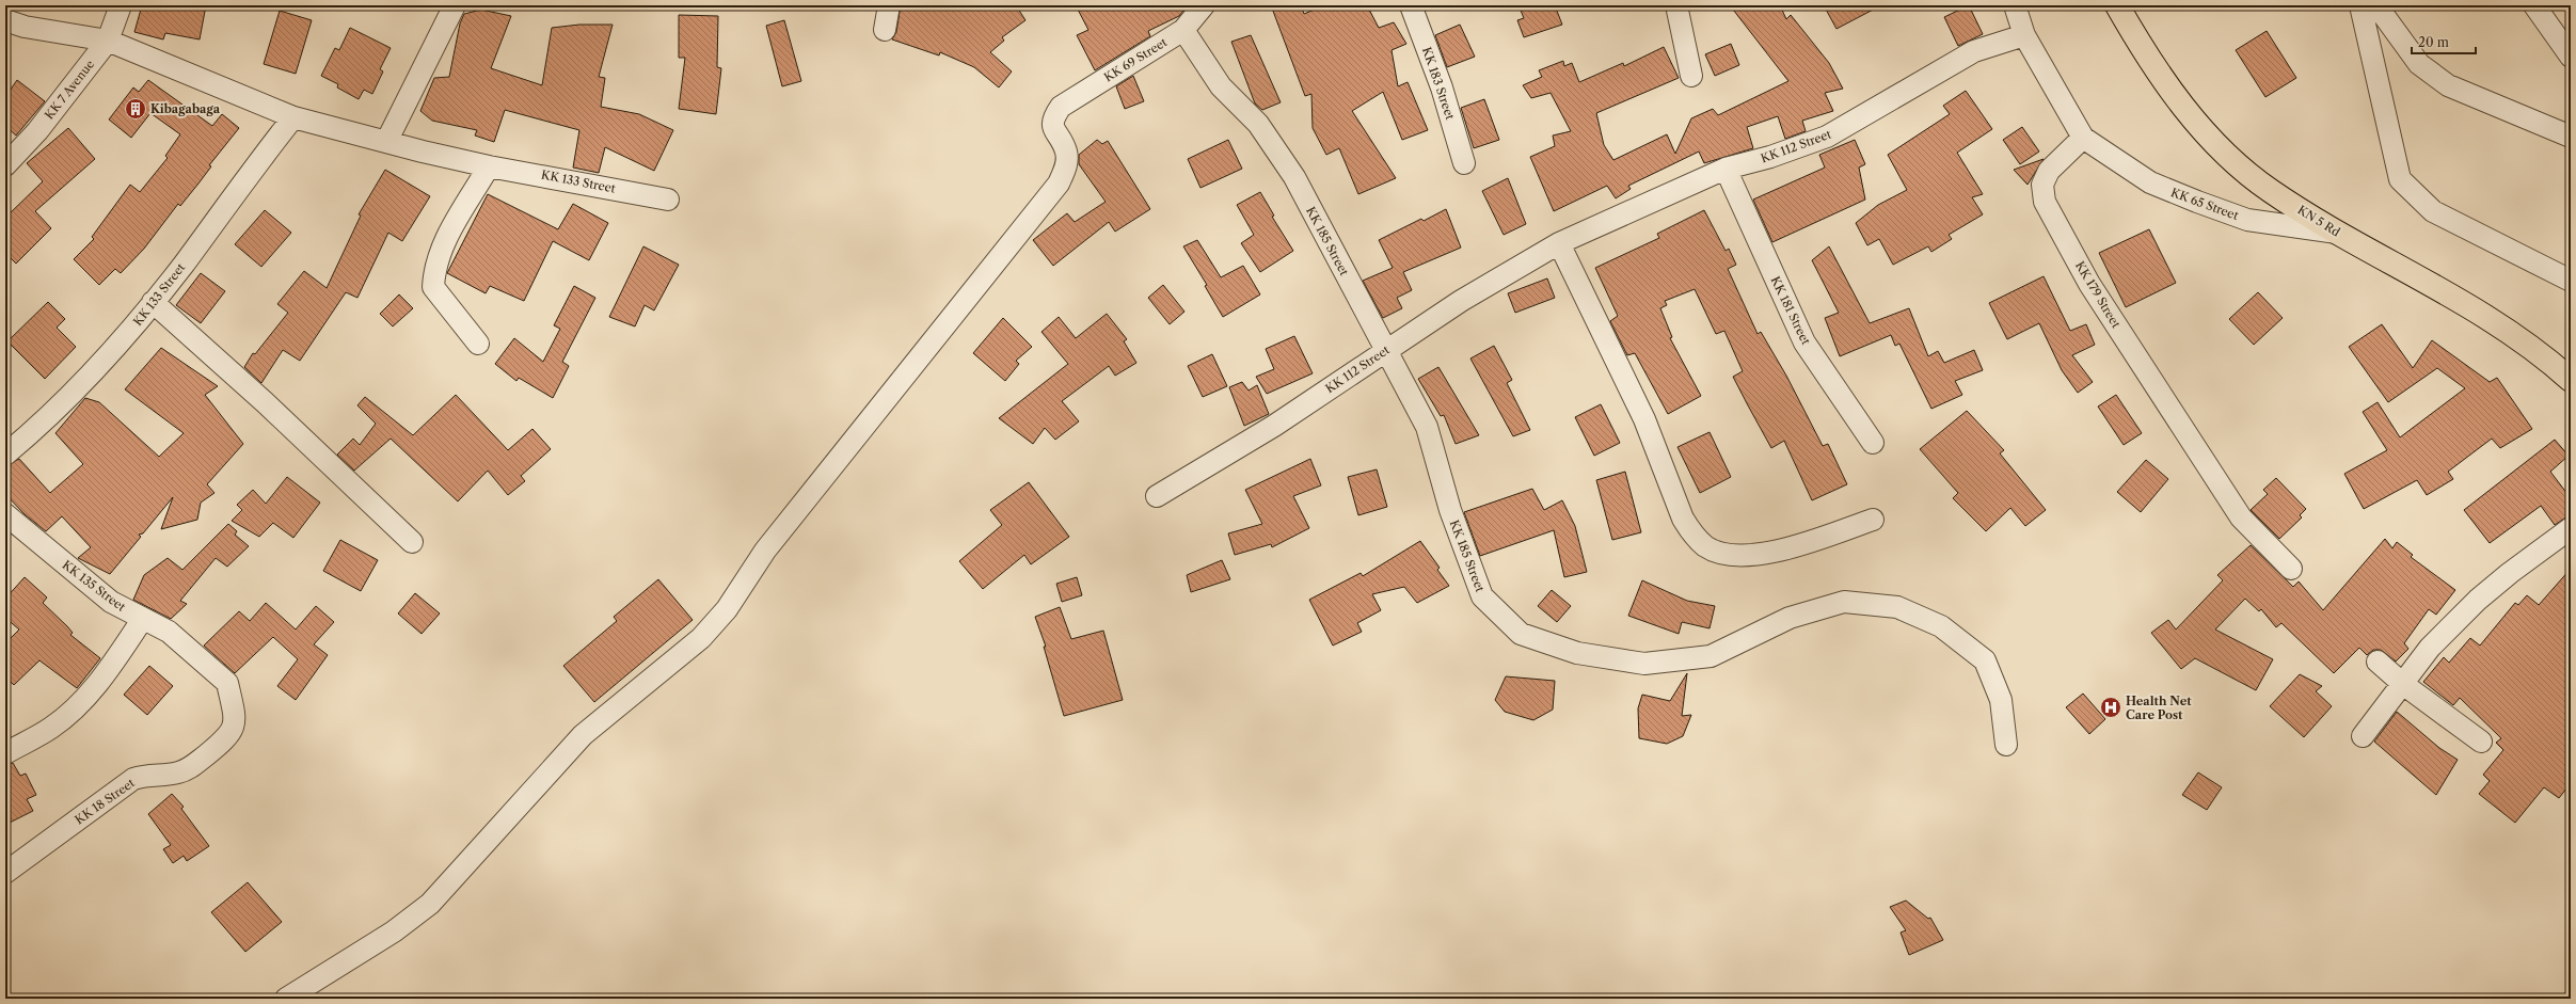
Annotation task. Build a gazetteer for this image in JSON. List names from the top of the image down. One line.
{"streets":{"main road":["KN 5 Rd"],"street":["KK 69 Street","KK 183 Street","KK 7 Avenue","KK 112 Street","KK 133 Street","KK 65 Street","KK 185 Street","KK 179 Street","KK 181 Street","KK 135 Street","KK 18 Street"]},"crossings":[["KK 69 Street","KK 185 Street"],["KK 7 Avenue","KK 133 Street"],["KK 112 Street","KK 185 Street"],["KK 112 Street","KK 181 Street"],["KK 65 Street","KN 5 Rd"],["KK 65 Street","KK 179 Street"],["KK 135 Street","KK 18 Street"]],"places":{"building":["Kibagabaga"],"hospital":["Health Net Care Post"]},"scale_bar":"20 m"}
